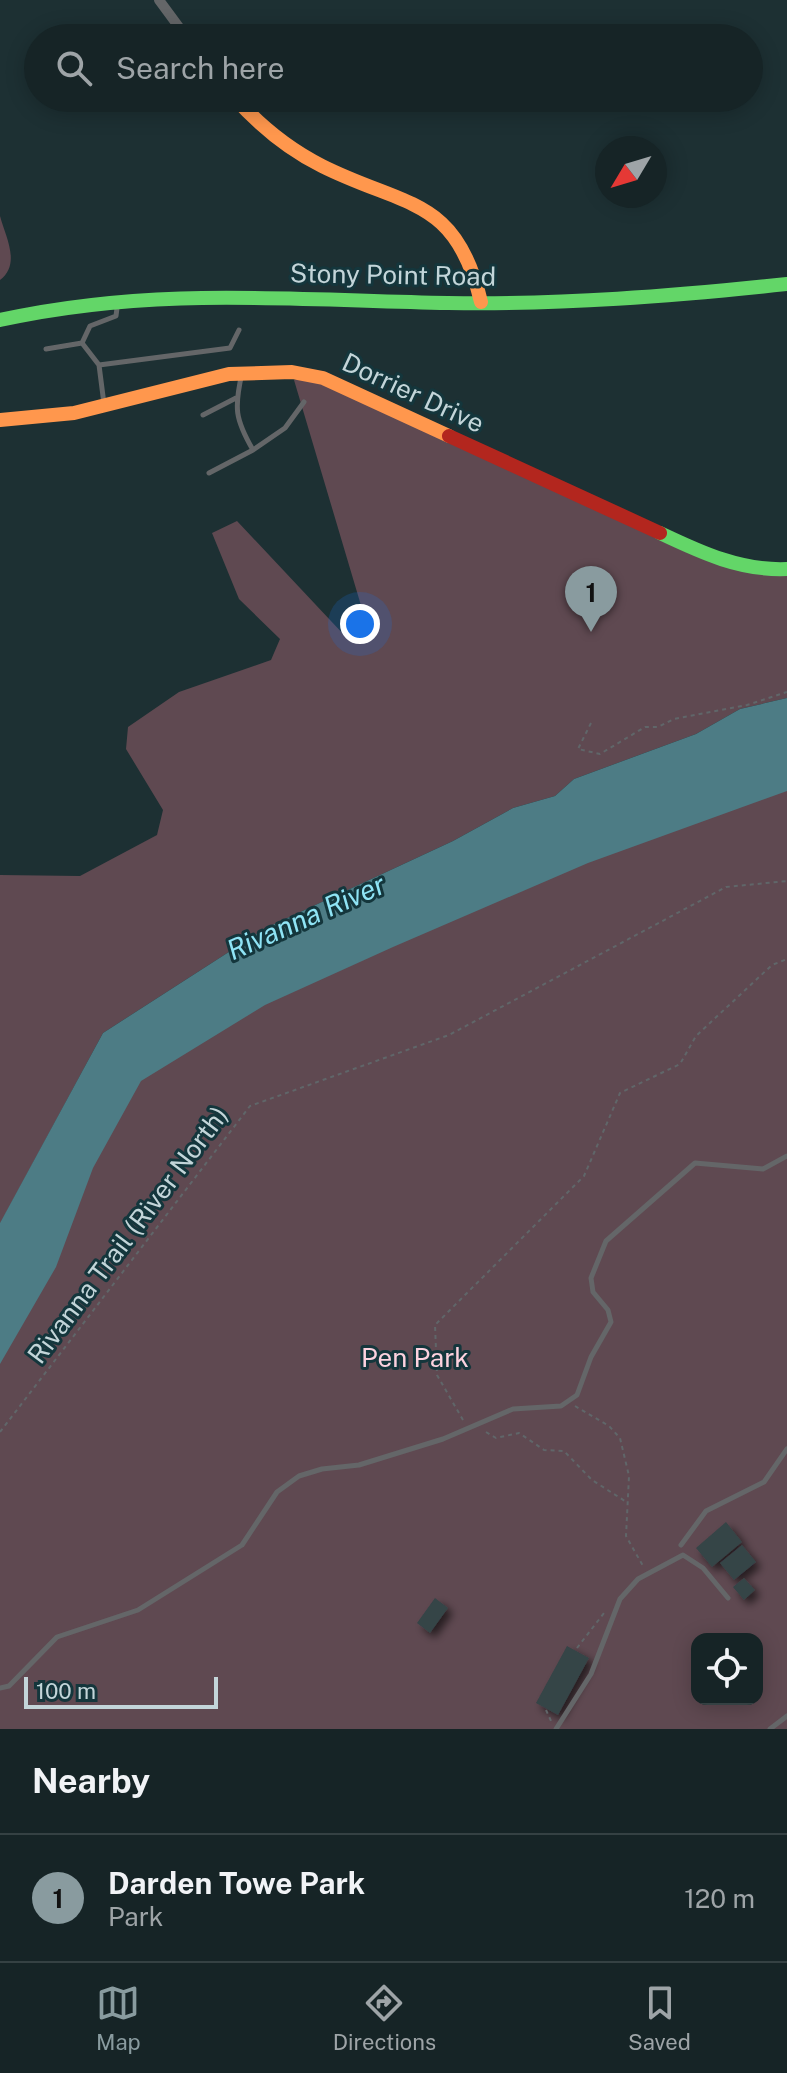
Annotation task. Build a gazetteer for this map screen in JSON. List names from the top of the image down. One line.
{"streets":{"street":["Stony Point Road","Dorrier Drive"],"path":["Rivanna Trail (River North)"]},"water":["Rivanna River"],"parks":["Pen Park"],"scale_bar":"100 m","north":"bottom left","page":{"search":"Search here","pins":"1","scale":"100 m","heading":"Nearby","list":[{"mark":"1","name":"Darden Towe Park","note":"Park","value":"120 m"}],"nav":["Map","Directions","Saved"]}}
